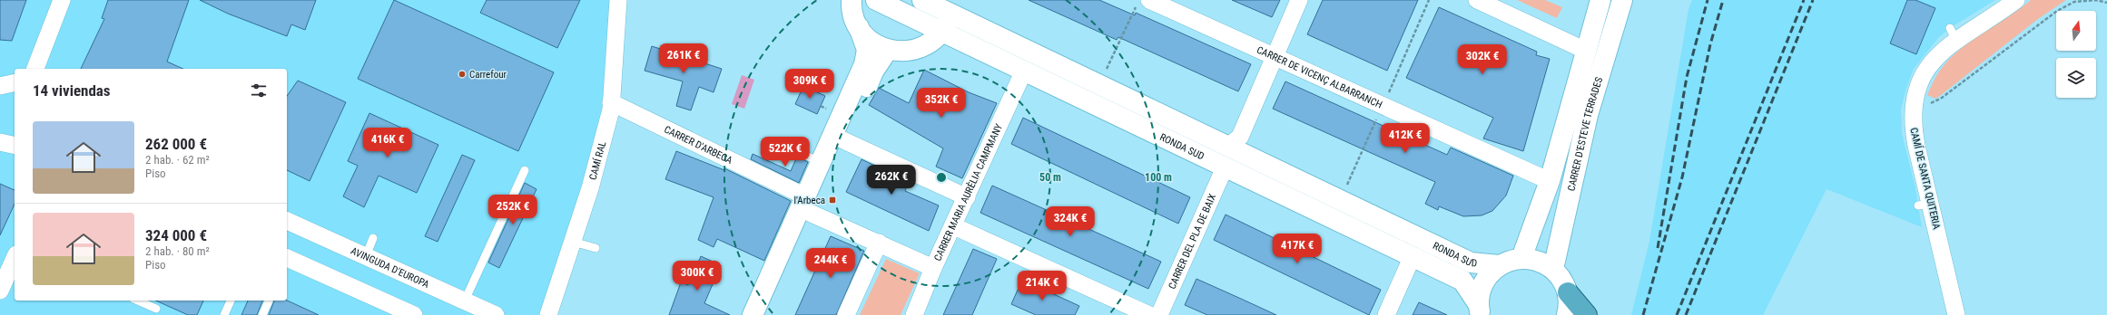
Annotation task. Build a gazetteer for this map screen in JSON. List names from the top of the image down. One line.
{"streets":{"main road":["CARRER D'ESTEVE TERRADES","RONDA SUD"],"street":["CARRER DE VICENÇ ALBARRANCH","CARRER D'ARBECA","CAMÍ RAL","CAMÍ DE SANTA QUITERIA","CARRER MARIA AURÈLIA CAMPMANY","CARRER DEL PLA DE BAIX","AVINGUDA D'EUROPA"]},"crossings":[["CARRER DE VICENÇ ALBARRANCH","CARRER D'ESTEVE TERRADES"],["CARRER D'ARBECA","CAMÍ RAL"],["CARRER D'ARBECA","CARRER MARIA AURÈLIA CAMPMANY"],["RONDA SUD","CARRER MARIA AURÈLIA CAMPMANY"],["RONDA SUD","CARRER DEL PLA DE BAIX"]],"places":{"other":["Carrefour"],"transit":["l'Arbeca"]},"north":"top","page":{"price":["261K €","302K €","309K €","352K €","412K €","416K €","522K €","262K €","252K €","324K €","417K €","244K €","300K €","214K €"],"heading":"14 viviendas","list":[{"name":"262 000 €","note":"2 hab. · 62 m² · Piso"},{"name":"324 000 €","note":"2 hab. · 80 m² · Piso"}]},"rings":["50 m","100 m"]}
